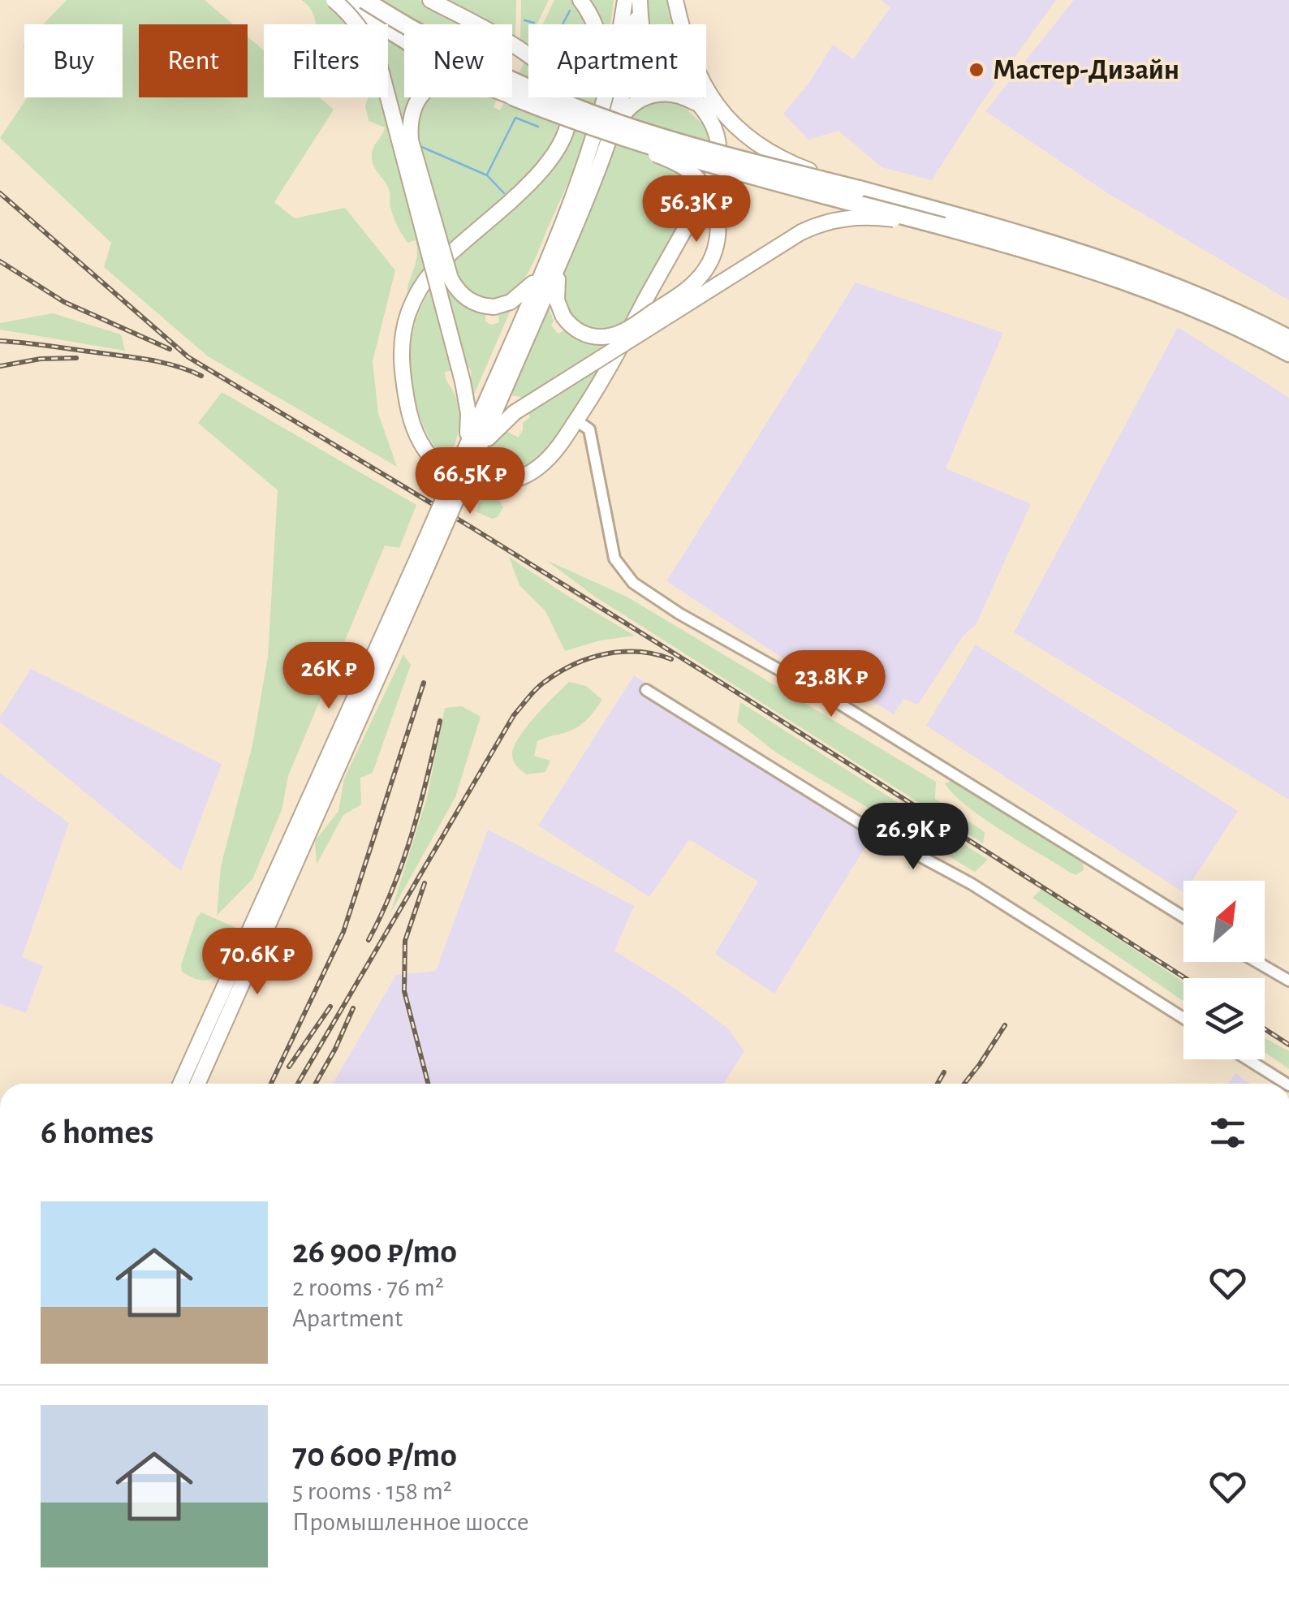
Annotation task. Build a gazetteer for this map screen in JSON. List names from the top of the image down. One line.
{"places":["Мастер-Дизайн"],"north":"top right","page":{"chip":["Buy","Rent","Filters","New","Apartment"],"price":["56.3K ₽","66.5K ₽","26K ₽","23.8K ₽","26.9K ₽","70.6K ₽"],"heading":"6 homes","list":[{"name":"26 900 ₽/mo","note":"2 rooms · 76 m² · Apartment"},{"name":"70 600 ₽/mo","note":"5 rooms · 158 m² · Промышленное шоссе"}]}}
